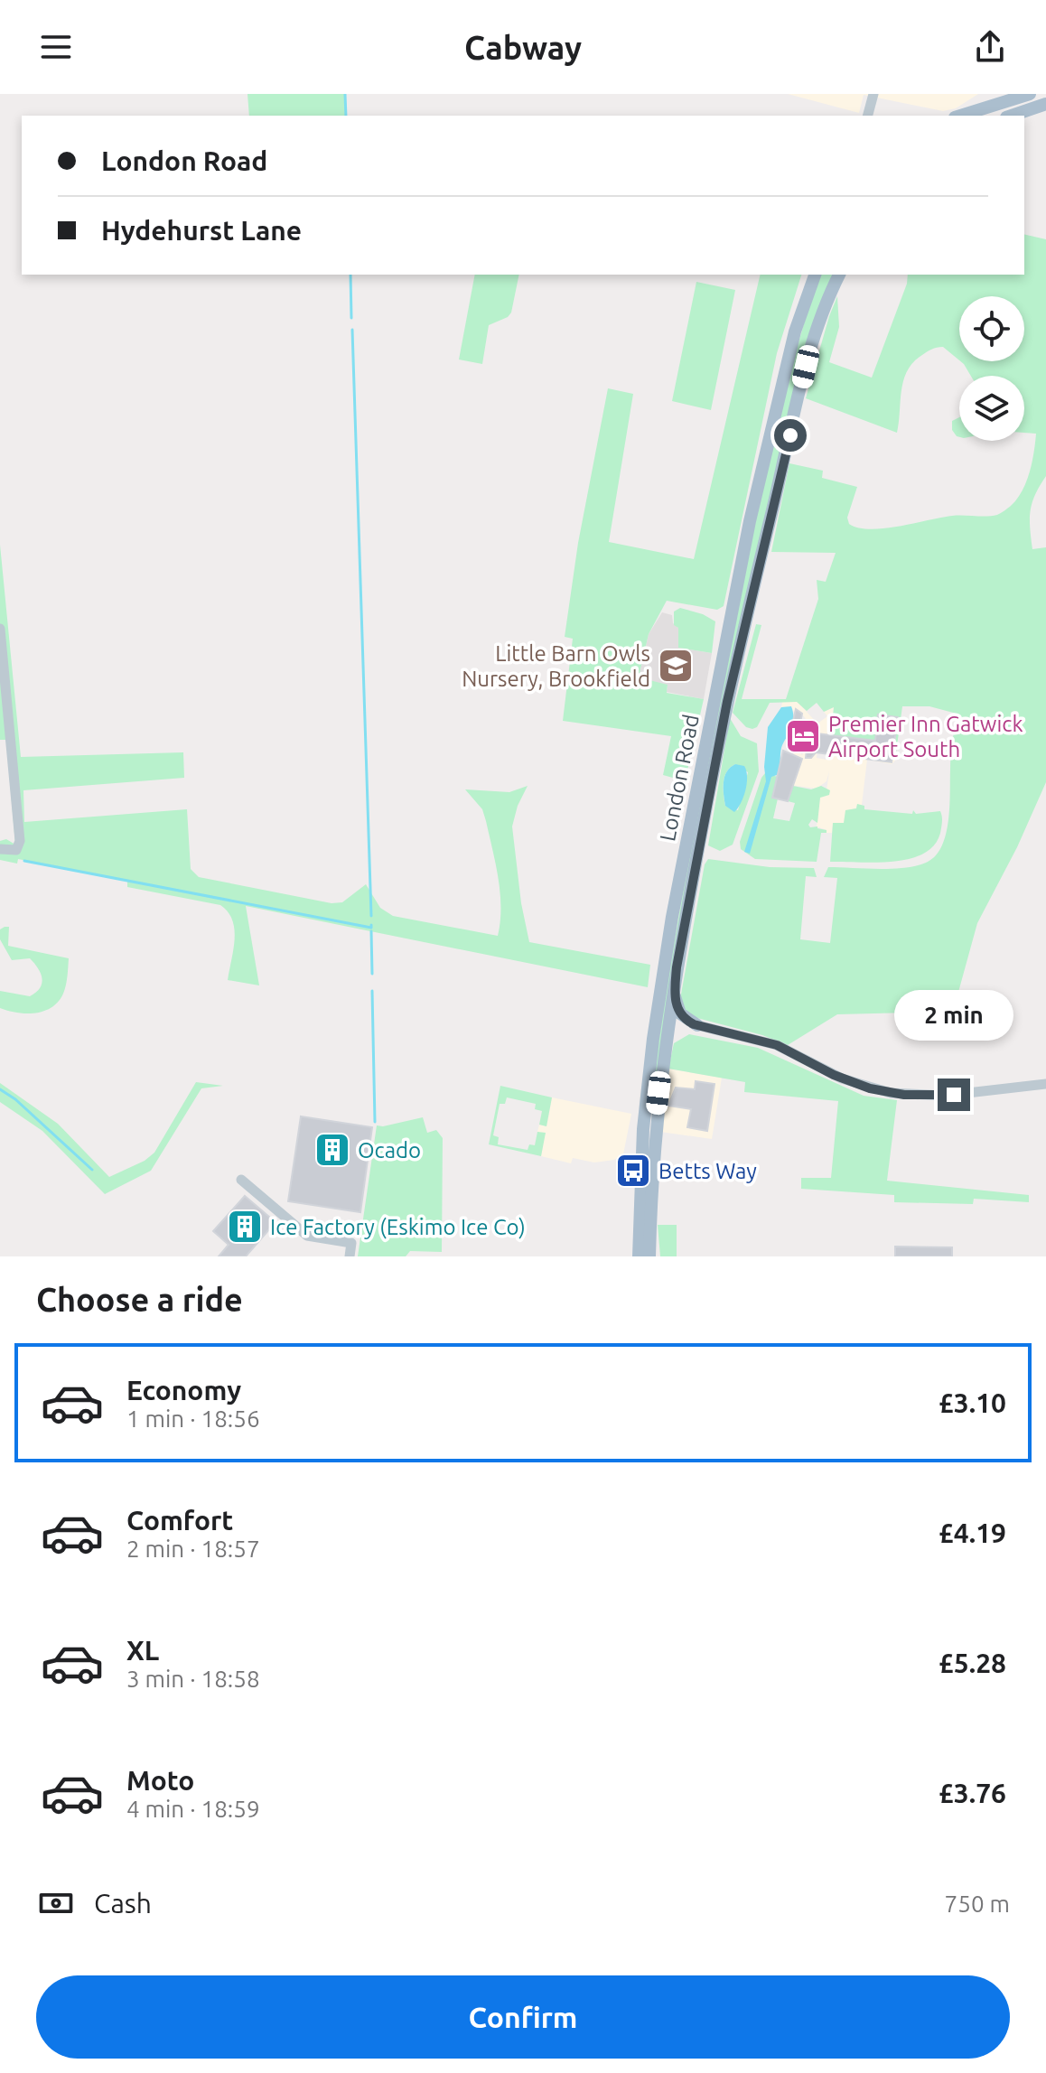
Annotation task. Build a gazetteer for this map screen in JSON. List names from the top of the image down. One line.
{"streets":{"main road":["London Road"]},"places":{"school or university":["Little Barn Owls Nursery, Brookfield"],"hotel":["Premier Inn Gatwick Airport South"],"building":["Ocado","Ice Factory (Eskimo Ice Co)"],"bus stop":["Betts Way"]},"page":{"header":"Cabway","banner":["London Road","Hydehurst Lane"],"bubble":"2 min","heading":"Choose a ride","list":[{"name":"Economy","note":"1 min · 18:56","value":"£3.10"},{"name":"Comfort","note":"2 min · 18:57","value":"£4.19"},{"name":"XL","note":"3 min · 18:58","value":"£5.28"},{"name":"Moto","note":"4 min · 18:59","value":"£3.76"}],"pay":["Cash","750 m"],"buttons":"Confirm"}}
